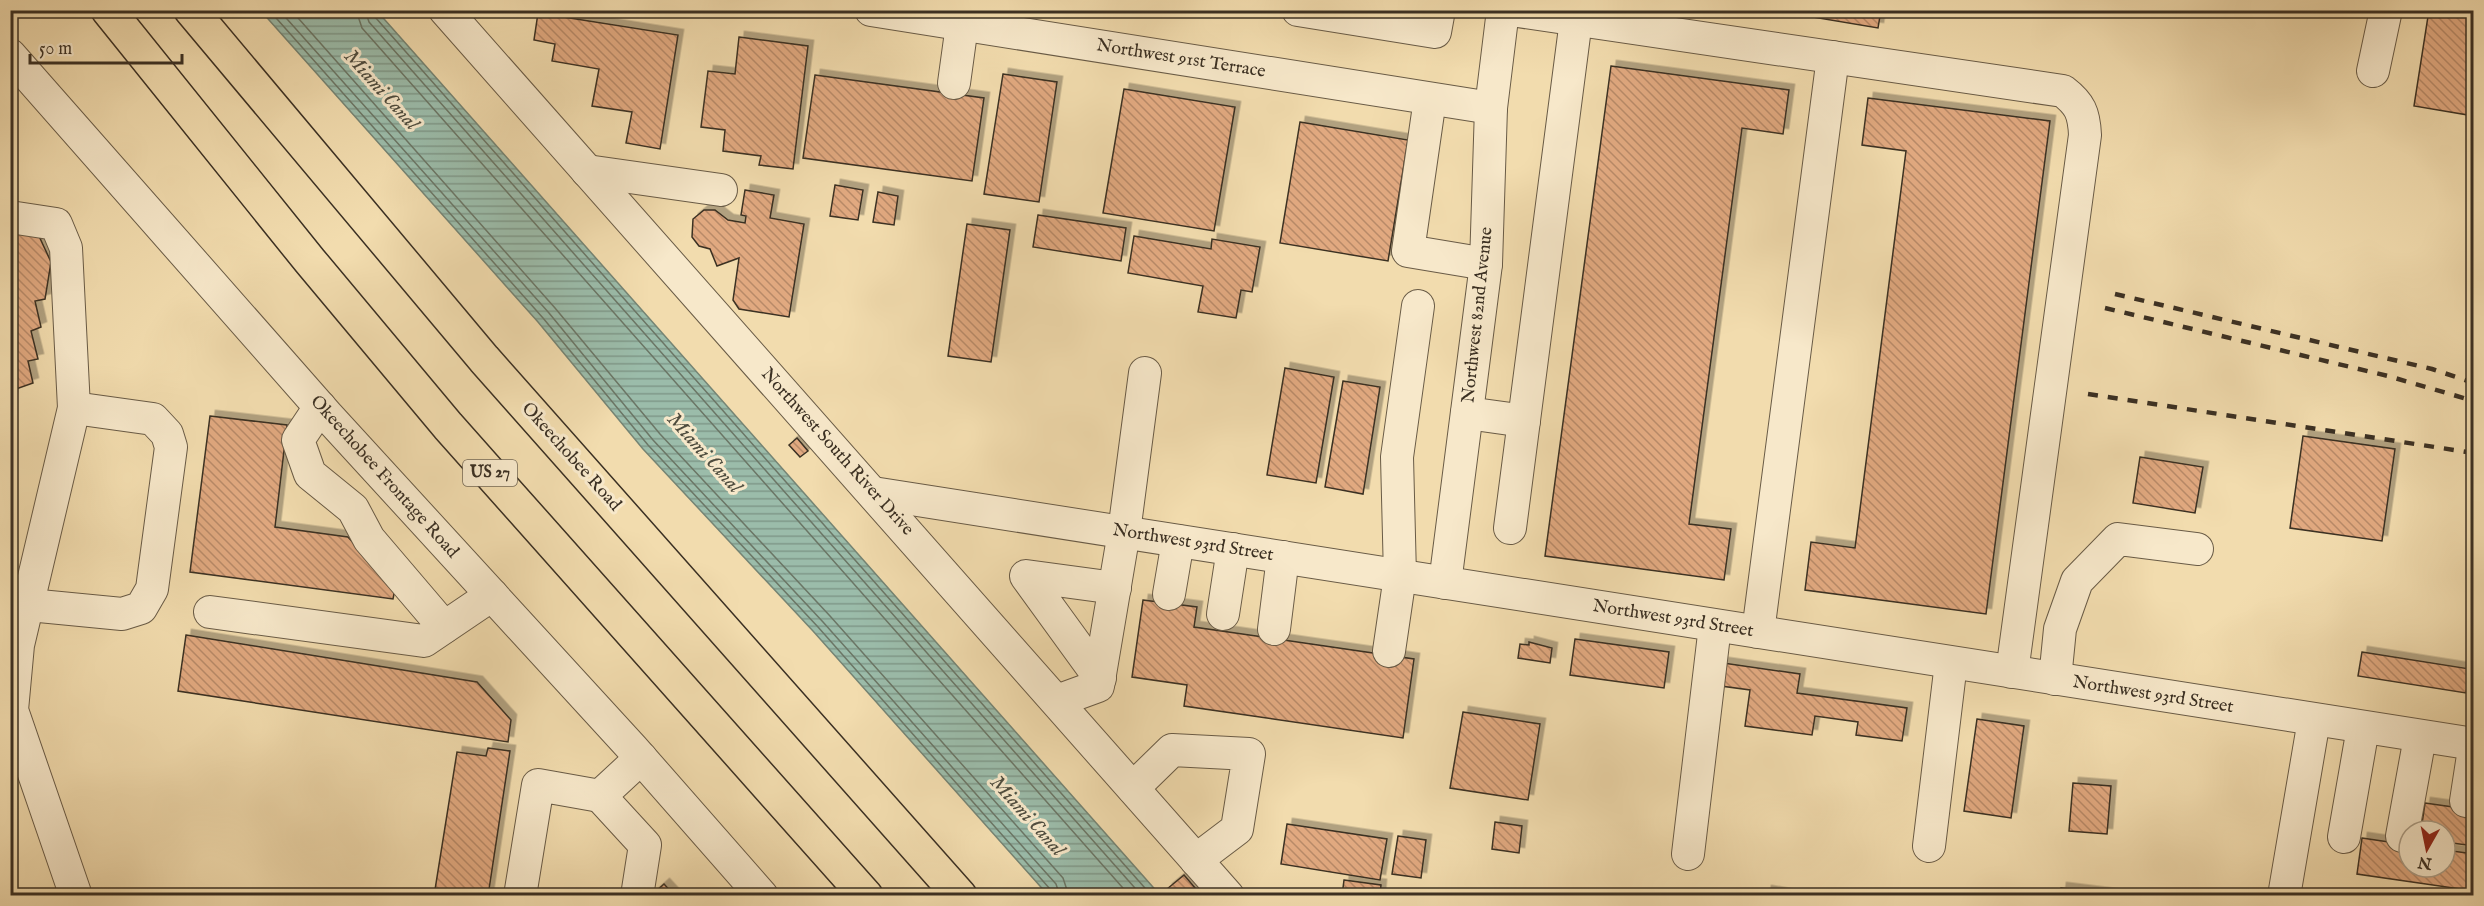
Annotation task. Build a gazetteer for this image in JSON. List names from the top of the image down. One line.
{"streets":{"highway":["Okeechobee Road","US 27"],"street":["Northwest 91st Terrace","Northwest 82nd Avenue","Northwest South River Drive","Okeechobee Frontage Road","Northwest 93rd Street"]},"crossings":[["Northwest 91st Terrace","Northwest 82nd Avenue"],["Northwest 82nd Avenue","Northwest 93rd Street"],["Northwest South River Drive","Northwest 93rd Street"]],"water":["Miami Canal"],"scale_bar":"50 m","north":"bottom"}
